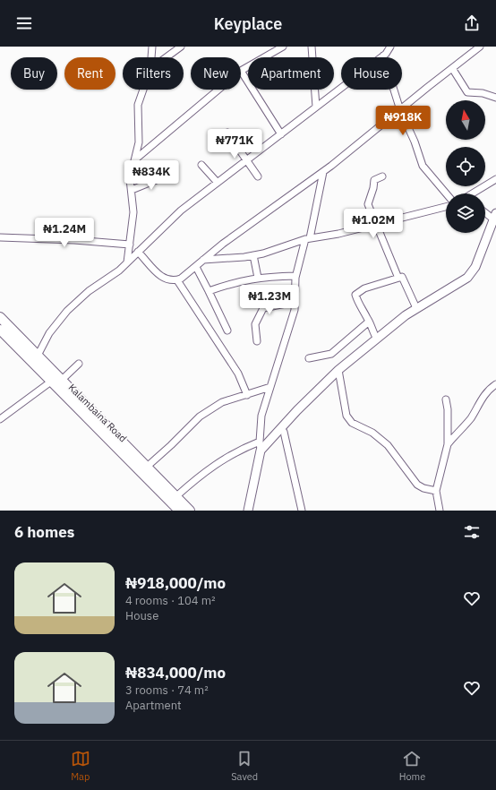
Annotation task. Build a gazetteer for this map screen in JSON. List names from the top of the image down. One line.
{"streets":{"main road":["Kalambaina Road"]},"north":"top","page":{"header":"Keyplace","chip":["Buy","Rent","Filters","New","Apartment","House"],"price":["₦918K","₦771K","₦834K","₦1.02M","₦1.24M","₦1.23M"],"heading":"6 homes","list":[{"name":"₦918,000/mo","note":"4 rooms · 104 m² · House"},{"name":"₦834,000/mo","note":"3 rooms · 74 m² · Apartment"}],"tabs":["Map","Saved","Home"]}}
